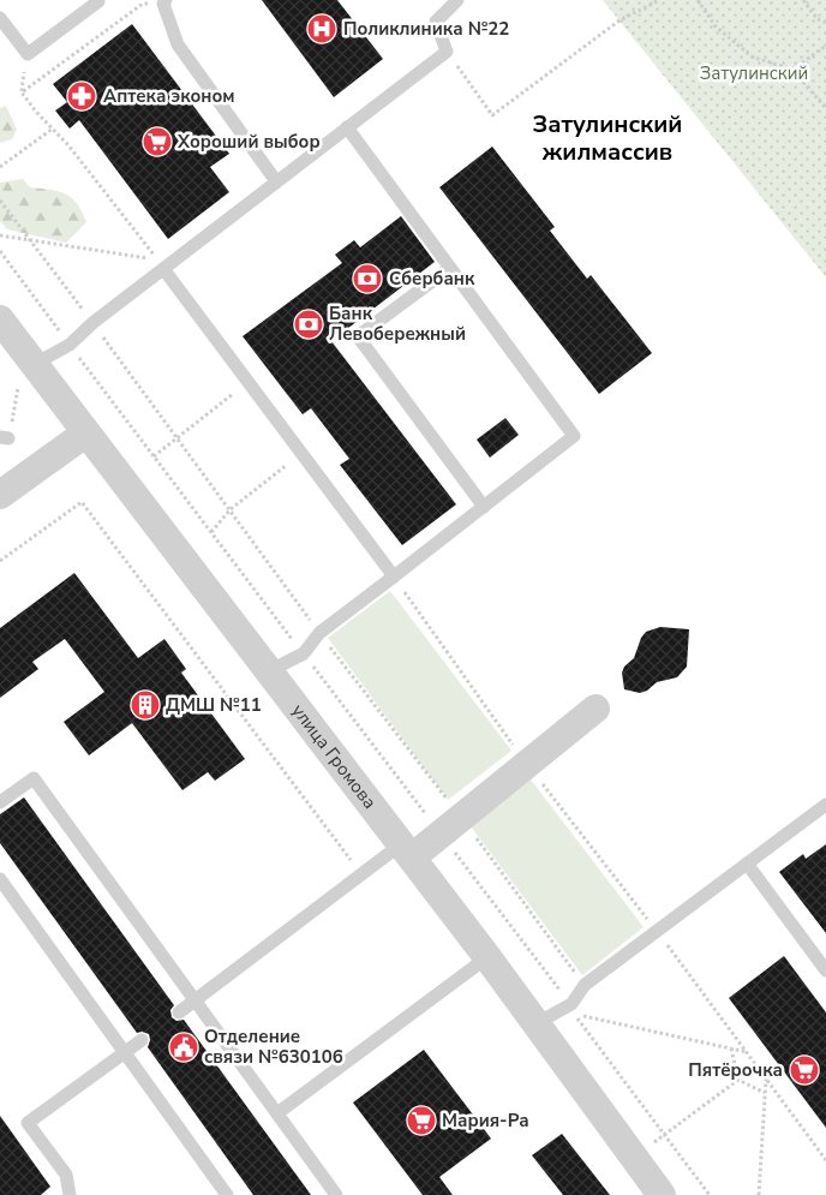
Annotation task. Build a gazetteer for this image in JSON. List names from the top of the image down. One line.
{"streets":{"street":["улица Громова"]},"districts":["Затулинский жилмассив"],"parks":["Затулинский"],"places":{"hospital":["Поликлиника №22"],"pharmacy":["Аптека эконом"],"supermarket":["Хороший выбор","Пятёрочка","Мария-Ра"],"bank":["Сбербанк","Банк Левобережный"],"building":["ДМШ №11"],"public building":["Отделение связи №630106"]}}
